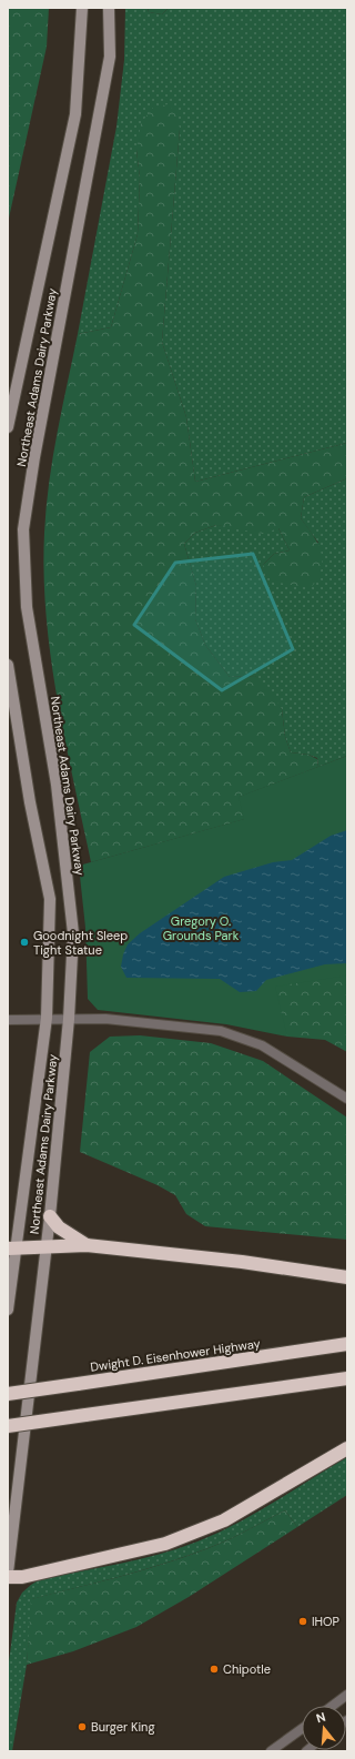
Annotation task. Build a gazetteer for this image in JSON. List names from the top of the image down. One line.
{"streets":{"highway":["Dwight D. Eisenhower Highway"],"main road":["Northeast Adams Dairy Parkway"]},"parks":["Gregory O. Grounds Park"],"places":["Goodnight Sleep Tight Statue","IHOP","Chipotle","Burger King"],"north":"top"}
